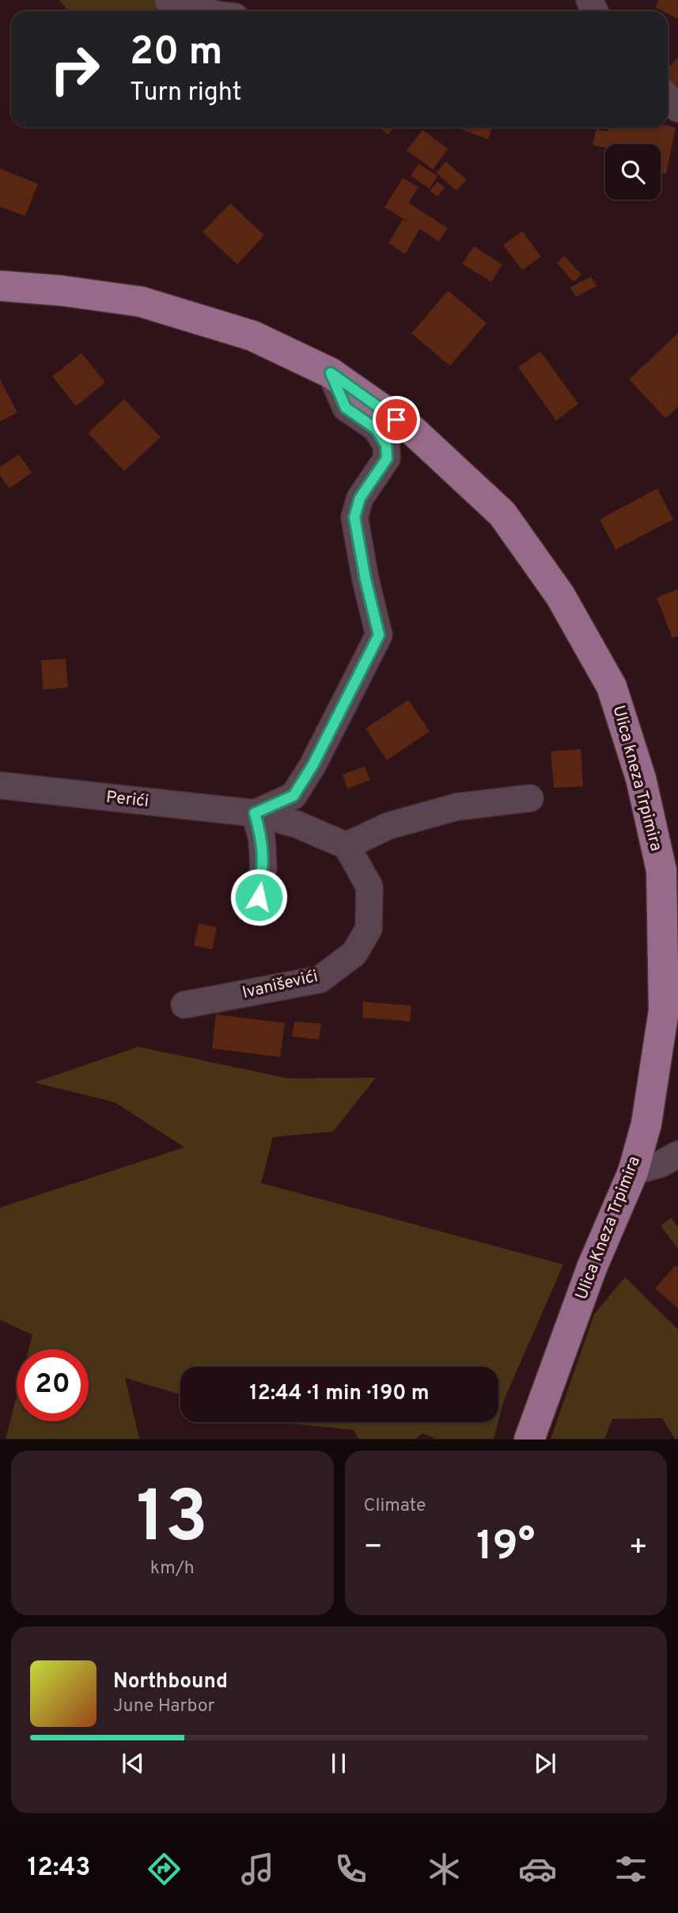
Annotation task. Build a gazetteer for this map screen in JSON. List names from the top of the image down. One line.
{"streets":{"main road":["Ulica kneza Trpimira","Ulica Kneza Trpimira"],"street":["Perići","Ivaniševići"]},"crossings":[["Ulica kneza Trpimira","Ulica Kneza Trpimira"]],"page":{"turn":["20 m","Turn right"],"limit":"20","trip":"12:44 · 1 min · 190 m","tile":[["13","km/h"],"Climate"],"heat":["−","19°","+"],"song":["Northbound","June Harbor"],"tabs":"12:43"}}
